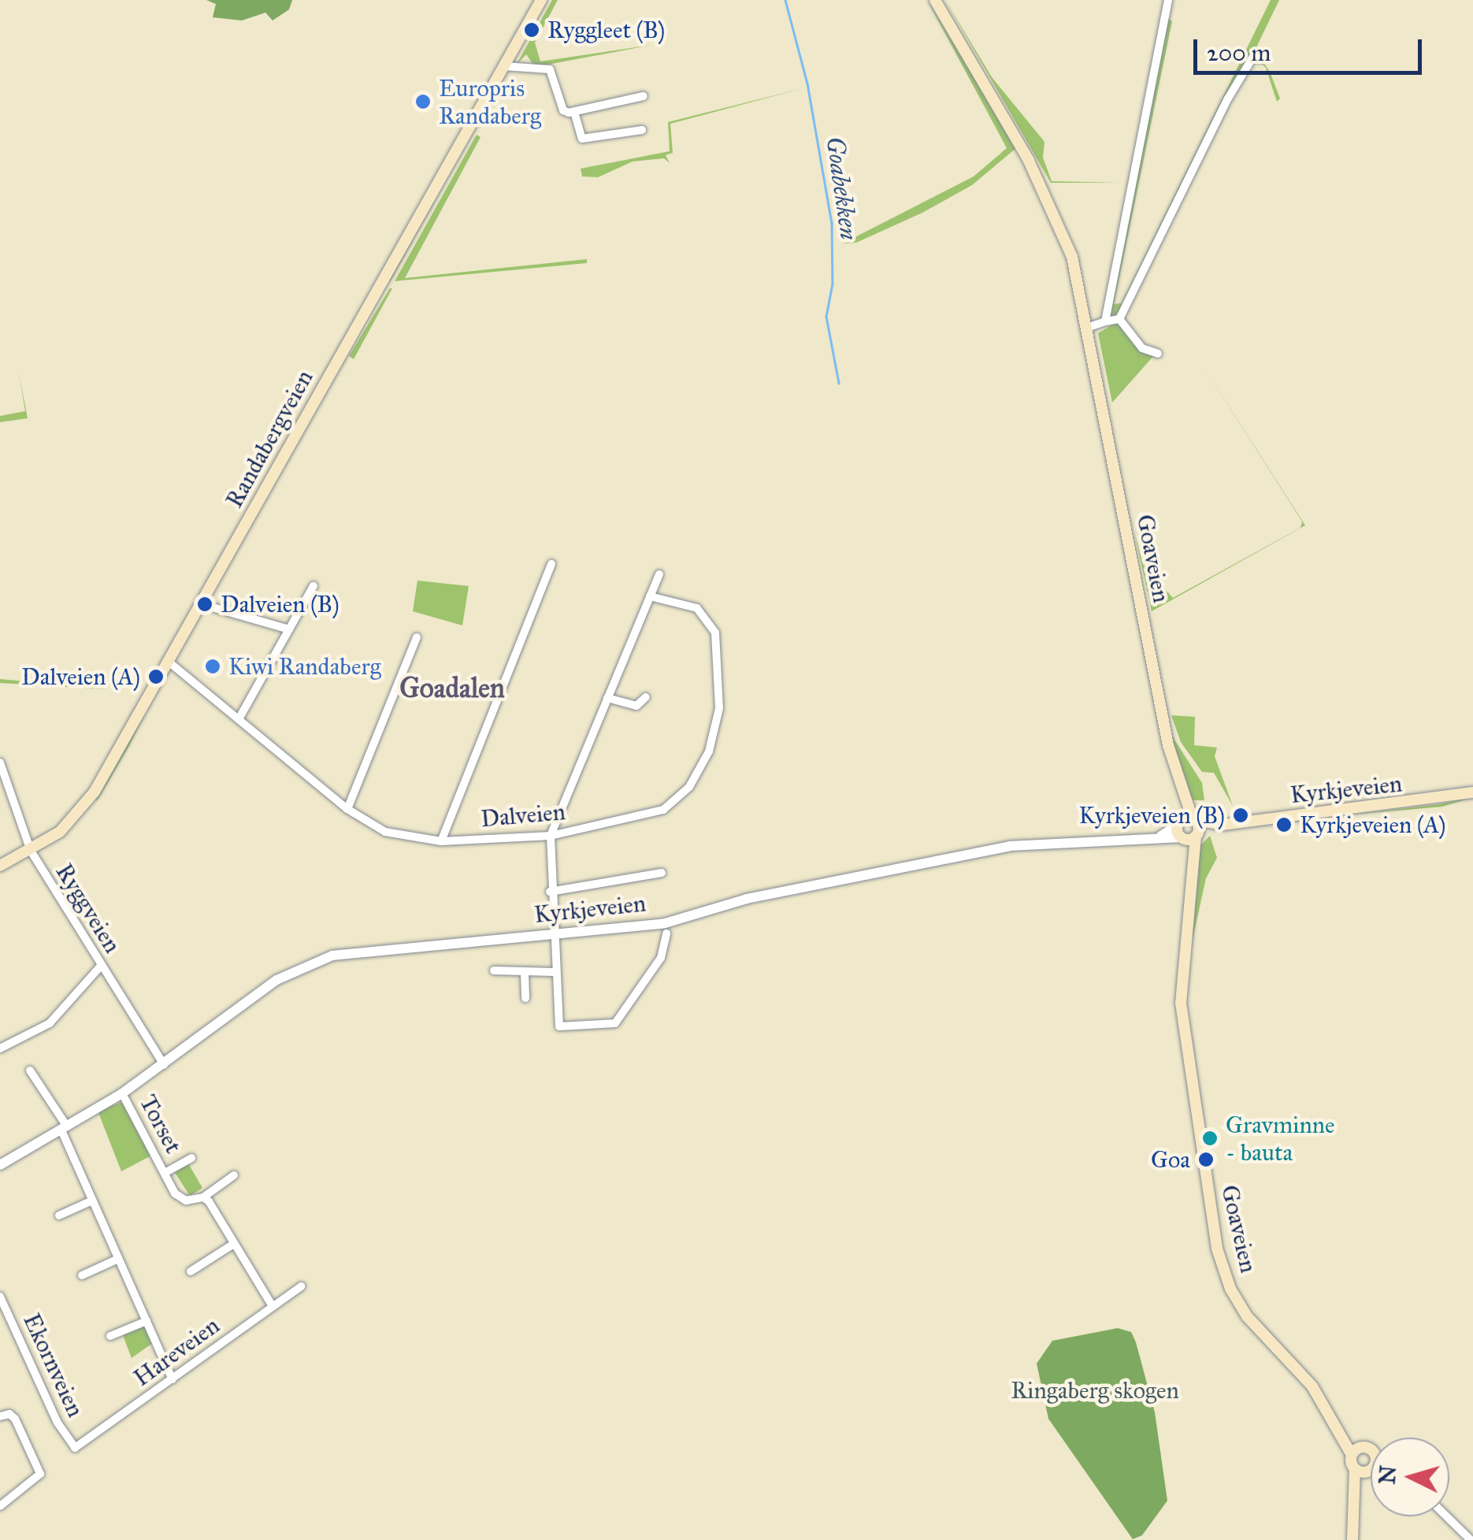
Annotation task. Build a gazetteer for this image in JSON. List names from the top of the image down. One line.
{"streets":{"main road":["Randabergveien","Goaveien","Kyrkjeveien"],"street":["Dalveien","Ryggveien","Torset","Hareveien","Ekornveien"]},"crossings":[["Randabergveien","Dalveien"],["Randabergveien","Ryggveien"],["Goaveien","Kyrkjeveien"],["Kyrkjeveien","Ryggveien"],["Kyrkjeveien","Torset"],["Hareveien","Ekornveien"]],"districts":["Goadalen"],"water":["Goabekken"],"parks":["Ringaberg skogen"],"places":["Ryggleet (B)","Europris Randaberg","Dalveien (B)","Kiwi Randaberg","Dalveien (A)","Kyrkjeveien (B)","Kyrkjeveien (A)","Gravminne - bauta","Goa"],"scale_bar":"200 m","north":"left"}
